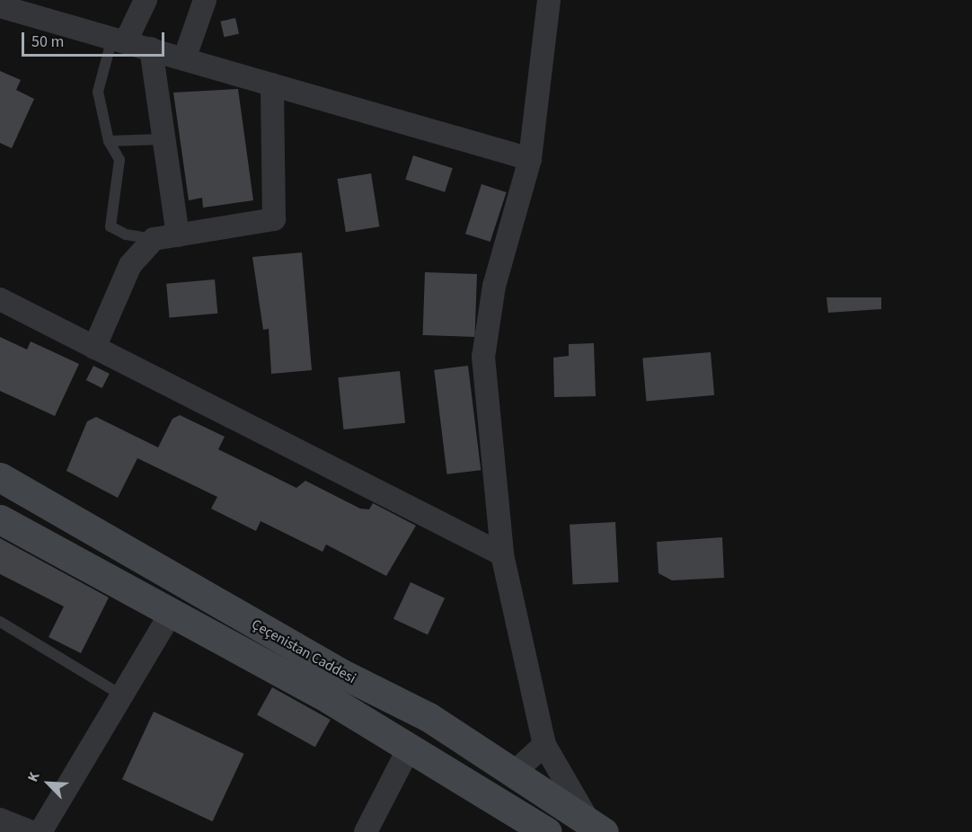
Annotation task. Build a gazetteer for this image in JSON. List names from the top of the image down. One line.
{"streets":{"main road":["Çeçenistan Caddesi"]},"scale_bar":"50 m","north":"top left"}
